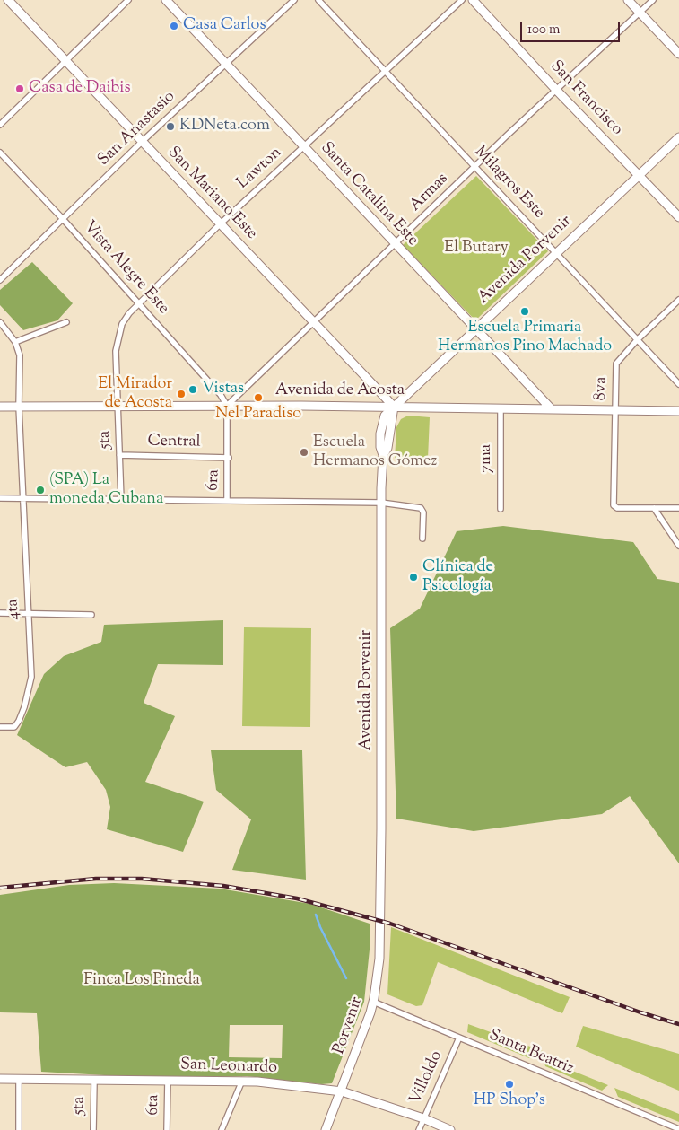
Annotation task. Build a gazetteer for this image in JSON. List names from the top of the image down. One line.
{"streets":{"street":["San Francisco","San Anastasio","Lawton","Milagros Este","Armas","San Mariano Este","Santa Catalina Este","Avenida Porvenir","Vista Alegre Este","8va","Avenida de Acosta","5ta","Central","7ma","6ra","4ta","Porvenir","Santa Beatriz","San Leonardo","Villoldo","6ta"]},"crossings":[["San Francisco","Armas"],["San Francisco","Avenida Porvenir"],["San Anastasio","San Mariano Este"],["San Anastasio","Santa Catalina Este"],["San Anastasio","Vista Alegre Este"],["Lawton","Milagros Este"],["Lawton","San Mariano Este"],["Lawton","Santa Catalina Este"],["Lawton","Vista Alegre Este"],["Lawton","Avenida de Acosta"],["Lawton","5ta"],["Milagros Este","Armas"],["Milagros Este","Avenida Porvenir"],["Milagros Este","8va"],["Armas","San Mariano Este"],["Armas","Santa Catalina Este"],["Armas","Vista Alegre Este"],["Armas","Avenida de Acosta"],["Armas","6ra"],["San Mariano Este","Avenida Porvenir"],["San Mariano Este","Avenida de Acosta"],["Santa Catalina Este","Avenida Porvenir"],["Santa Catalina Este","Avenida de Acosta"],["Avenida Porvenir","Avenida de Acosta"],["Avenida Porvenir","Porvenir"],["Vista Alegre Este","Avenida de Acosta"],["Vista Alegre Este","6ra"],["8va","Avenida de Acosta"],["Avenida de Acosta","5ta"],["Avenida de Acosta","7ma"],["Avenida de Acosta","6ra"],["Avenida de Acosta","4ta"],["5ta","Central"],["5ta","San Leonardo"],["Central","6ra"],["Porvenir","Santa Beatriz"],["Porvenir","San Leonardo"],["Santa Beatriz","Villoldo"],["San Leonardo","Villoldo"],["San Leonardo","6ta"]],"parks":["El Butary","Finca Los Pineda"],"places":["Casa Carlos","Casa de Daibis","KDNeta.com","Escuela Primaria Hermanos Pino Machado","Vistas","El Mirador de Acosta","Nel Paradiso","Escuela Hermanos Gómez","(SPA) La moneda Cubana","Clínica de Psicología","HP Shop's"],"scale_bar":"100 m"}
